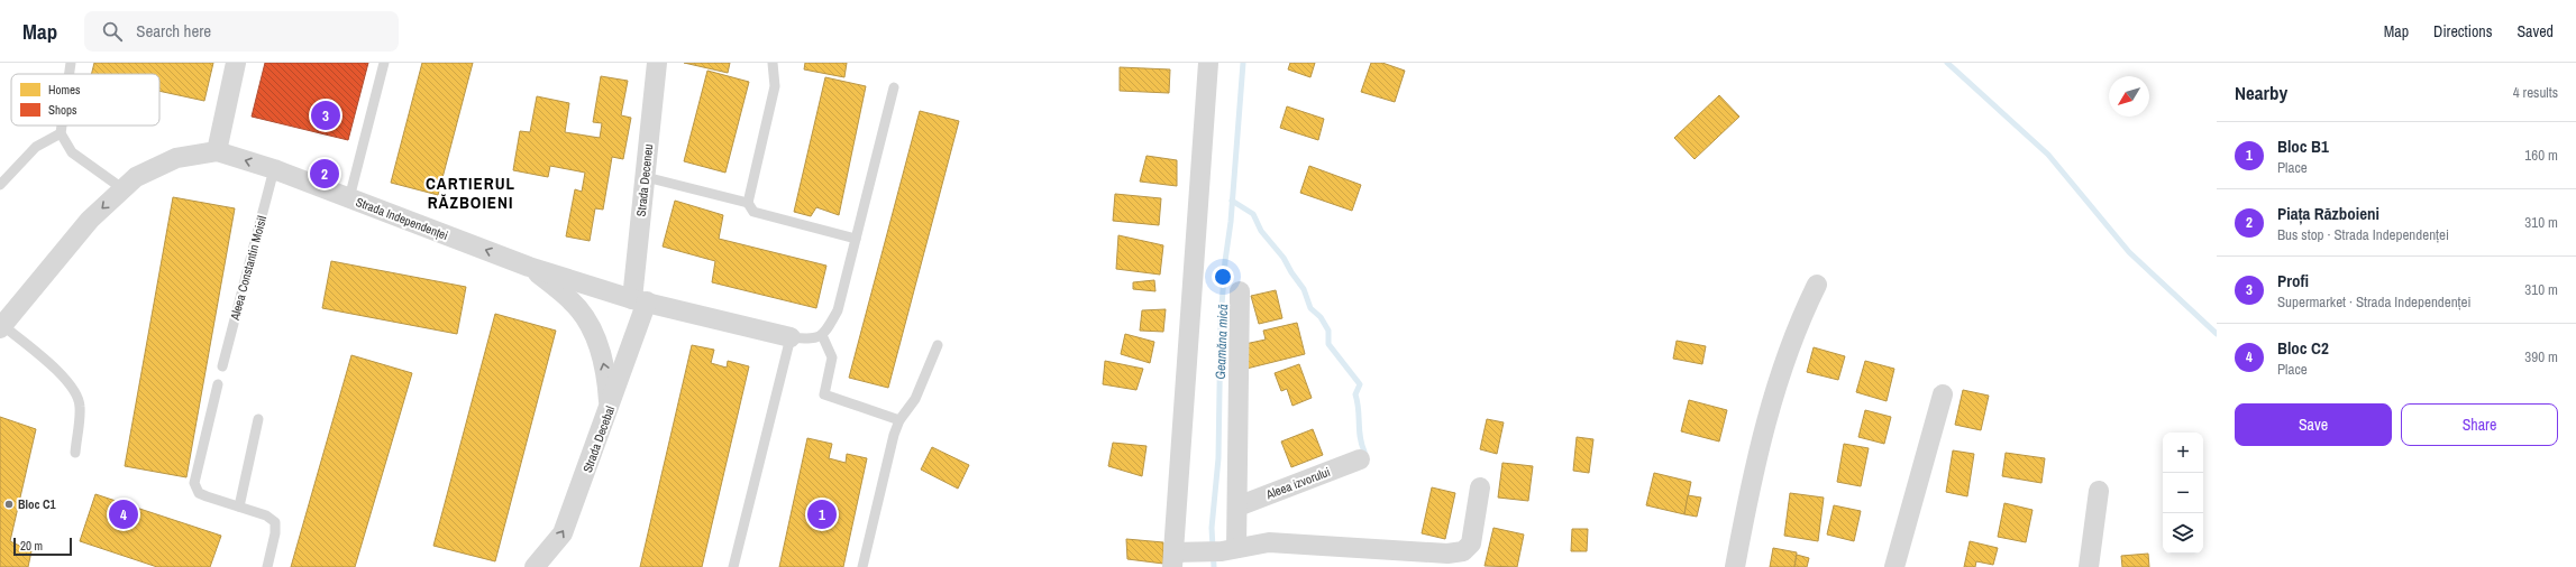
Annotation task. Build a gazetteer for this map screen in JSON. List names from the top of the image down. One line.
{"streets":{"street":["Strada Deceneu","Strada Independenței","Strada Decebal","Aleea izvorului"],"lane":["Aleea Constantin Moisil"]},"crossings":[["Strada Deceneu","Strada Independenței"],["Strada Deceneu","Strada Decebal"],["Strada Independenței","Aleea Constantin Moisil"],["Strada Independenței","Strada Decebal"]],"one_way":["Strada Independenței","Strada Decebal"],"districts":["CARTIERUL RĂZBOIENI"],"water":["Geamăna mică"],"places":["Bloc C1"],"legend":["Homes","Shops"],"scale_bar":"20 m","north":"bottom left","page":{"header":"Map","search":"Search here","nav":["Map","Directions","Saved"],"heading":["Nearby","4 results"],"pins":["3","2","1","4"],"list":[{"mark":"1","name":"Bloc B1","note":"Place","value":"160 m"},{"mark":"2","name":"Piața Războieni","note":"Bus stop · Strada Independenței","value":"310 m"},{"mark":"3","name":"Profi","note":"Supermarket · Strada Independenței","value":"310 m"},{"mark":"4","name":"Bloc C2","note":"Place","value":"390 m"}],"buttons":["Save","Share"],"map_buttons":["+","−"],"scale":"20 m"}}
